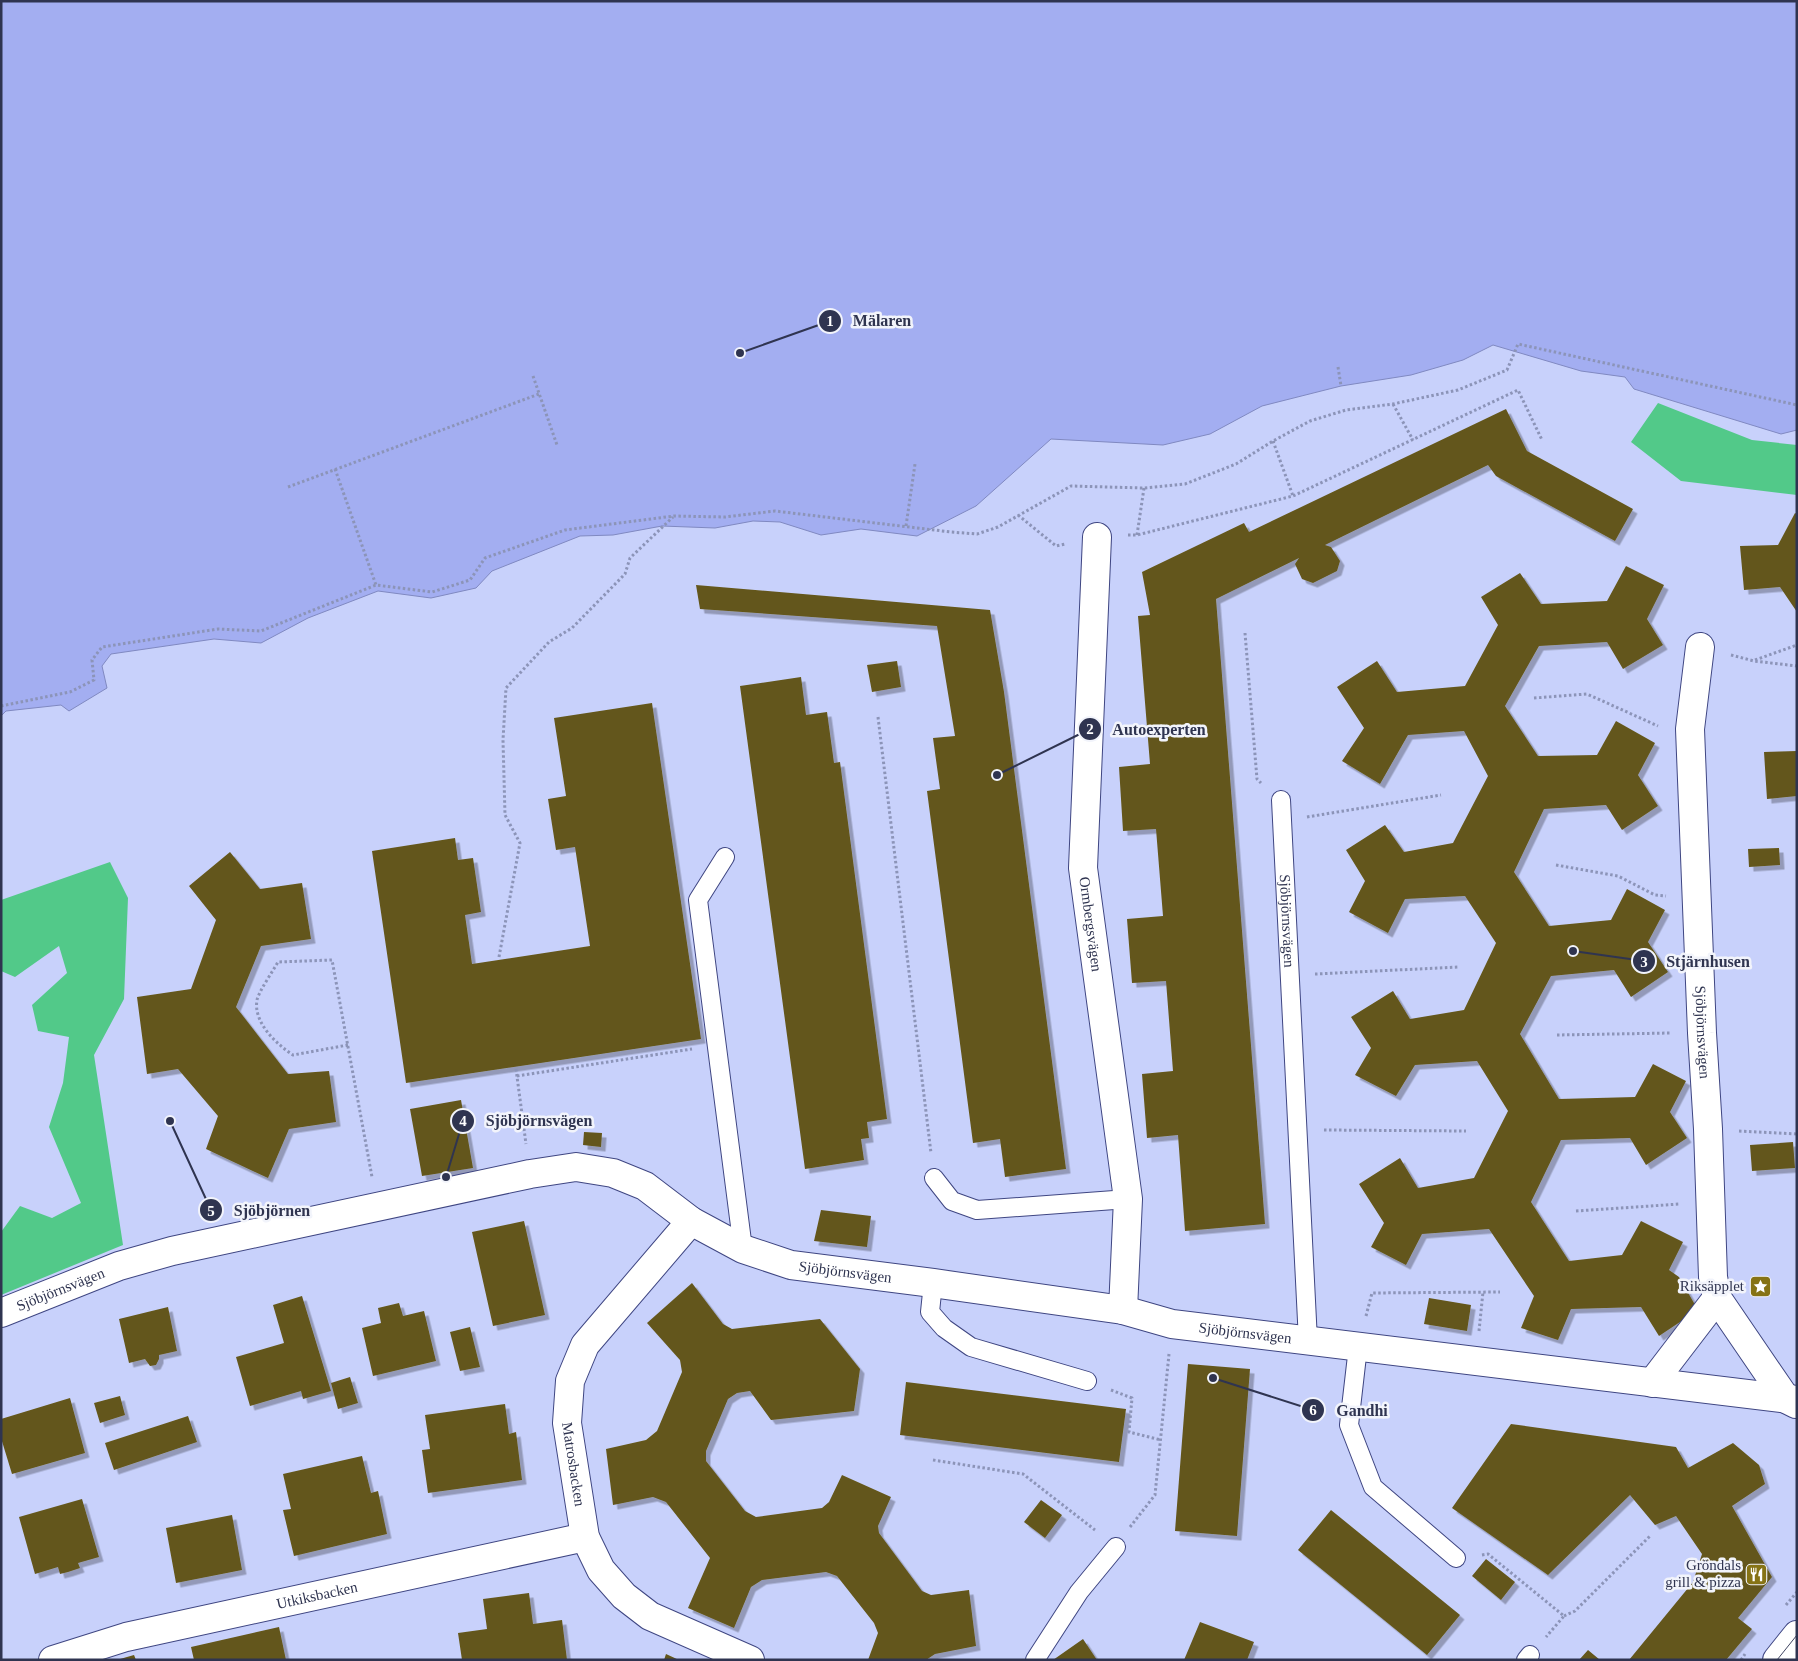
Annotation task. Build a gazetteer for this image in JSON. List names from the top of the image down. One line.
{"streets":{"street":["Sjöbjörnsvägen","Ormbergsvägen","Matrosbacken","Utkiksbacken"]},"crossings":[["Sjöbjörnsvägen","Ormbergsvägen"],["Sjöbjörnsvägen","Matrosbacken"],["Matrosbacken","Utkiksbacken"]],"places":{"other":["Mälaren","Autoexperten","Stjärnhusen","Sjöbjörnen","Sjöbjörnsvägen","Gandhi"],"place":["Riksäpplet"],"restaurant":["Gröndals grill & pizza"]}}
